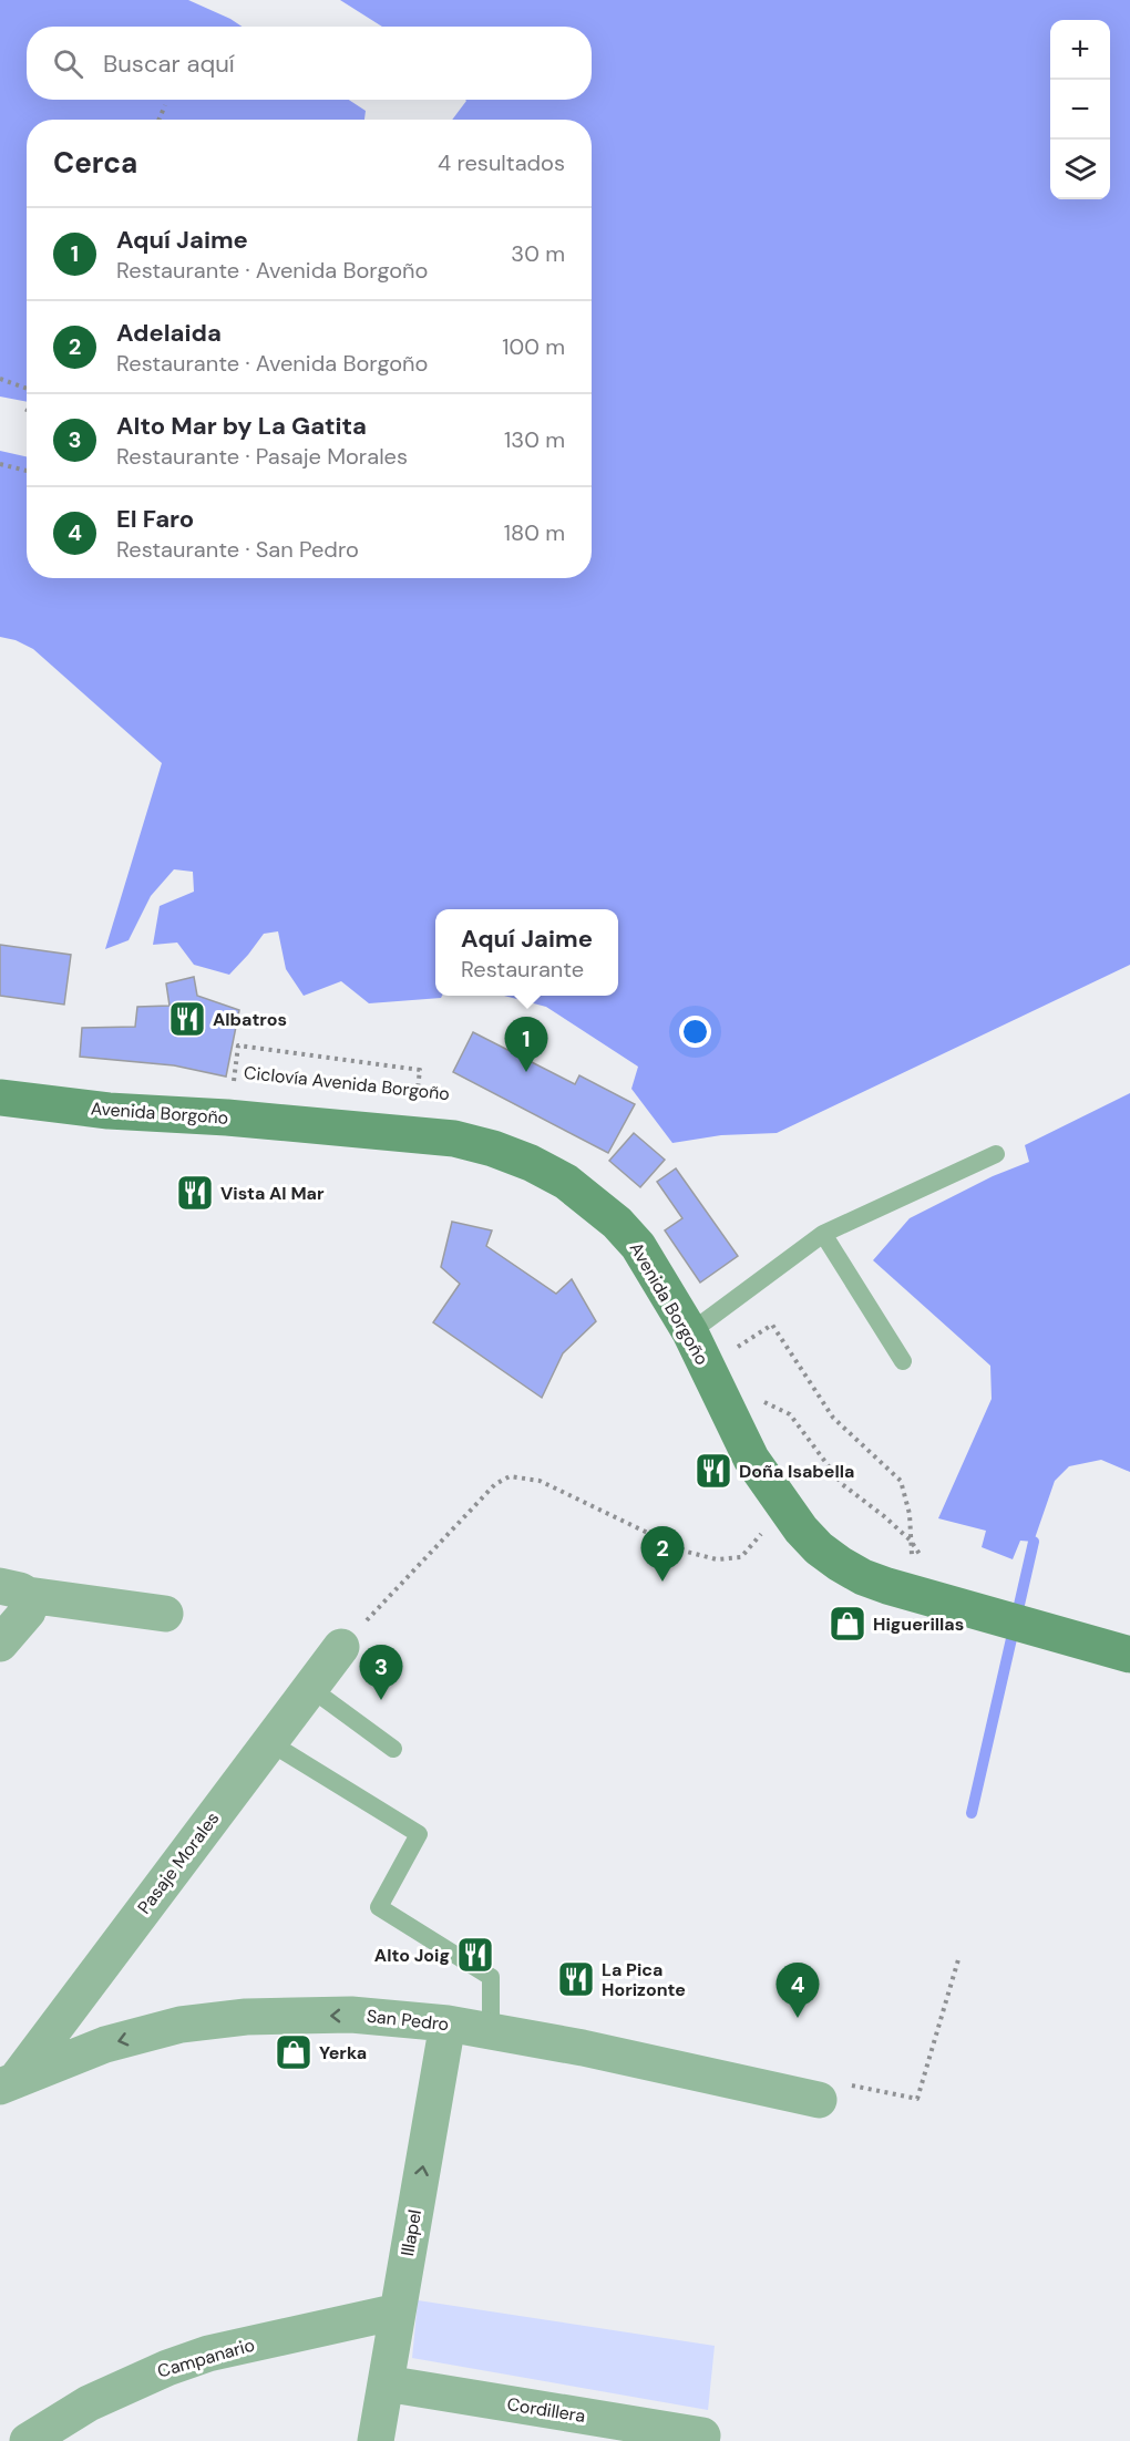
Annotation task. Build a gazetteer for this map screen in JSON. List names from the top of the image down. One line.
{"streets":{"main road":["Avenida Borgoño"],"street":["Pasaje Morales","San Pedro","Illapel","Campanario","Cordillera"]},"crossings":[["Pasaje Morales","San Pedro"],["San Pedro","Illapel"],["Illapel","Campanario"],["Illapel","Cordillera"]],"one_way":["San Pedro","Illapel"],"places":{"restaurant":["Albatros","Vista Al Mar","Doña Isabella","Alto Joig","La Pica Horizonte"],"shop":["Higuerillas","Yerka"]},"page":{"map_buttons":["+","−"],"search":"Buscar aquí","heading":["Cerca","4 resultados"],"list":[{"mark":"1","name":"Aquí Jaime","note":"Restaurante · Avenida Borgoño","value":"30 m"},{"mark":"2","name":"Adelaida","note":"Restaurante · Avenida Borgoño","value":"100 m"},{"mark":"3","name":"Alto Mar by La Gatita","note":"Restaurante · Pasaje Morales","value":"130 m"},{"mark":"4","name":"El Faro","note":"Restaurante · San Pedro","value":"180 m"}],"popup":["Aquí Jaime","Restaurante"],"pins":["1","2","3","4"]}}
